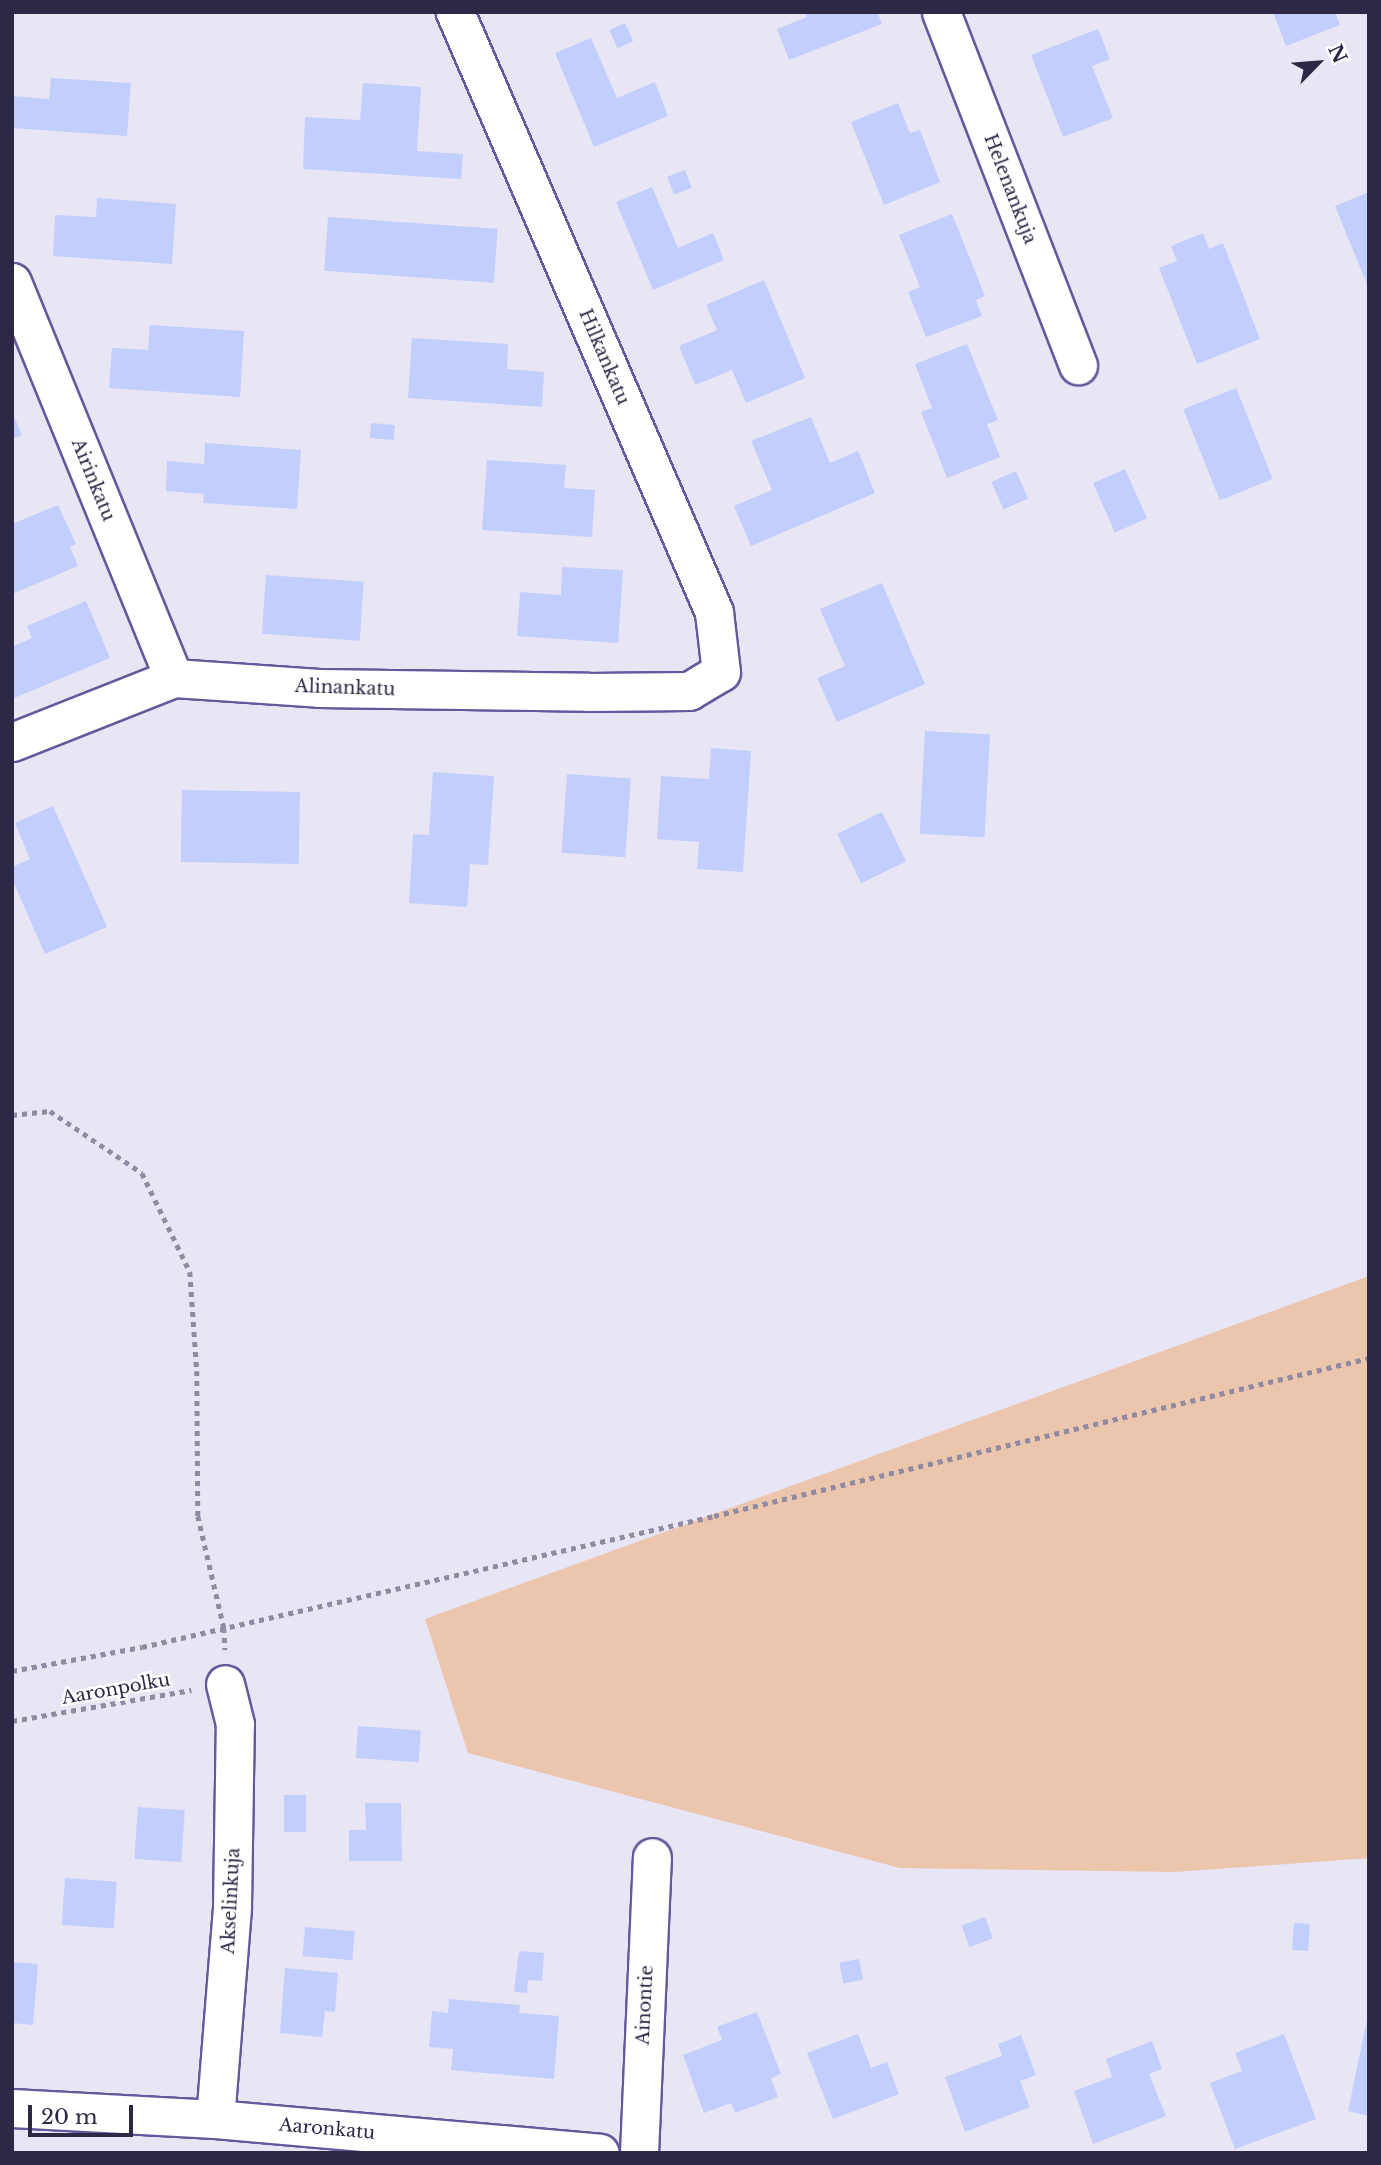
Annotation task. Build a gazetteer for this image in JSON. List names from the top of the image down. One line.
{"streets":{"street":["Helenankuja","Hilkankatu","Airinkatu","Alinankatu","Akselinkuja","Ainontie","Aaronkatu"],"path":["Aaronpolku"]},"crossings":[["Hilkankatu","Alinankatu"],["Airinkatu","Alinankatu"],["Aaronpolku","Akselinkuja"],["Akselinkuja","Aaronkatu"]],"scale_bar":"20 m","north":"top right"}
